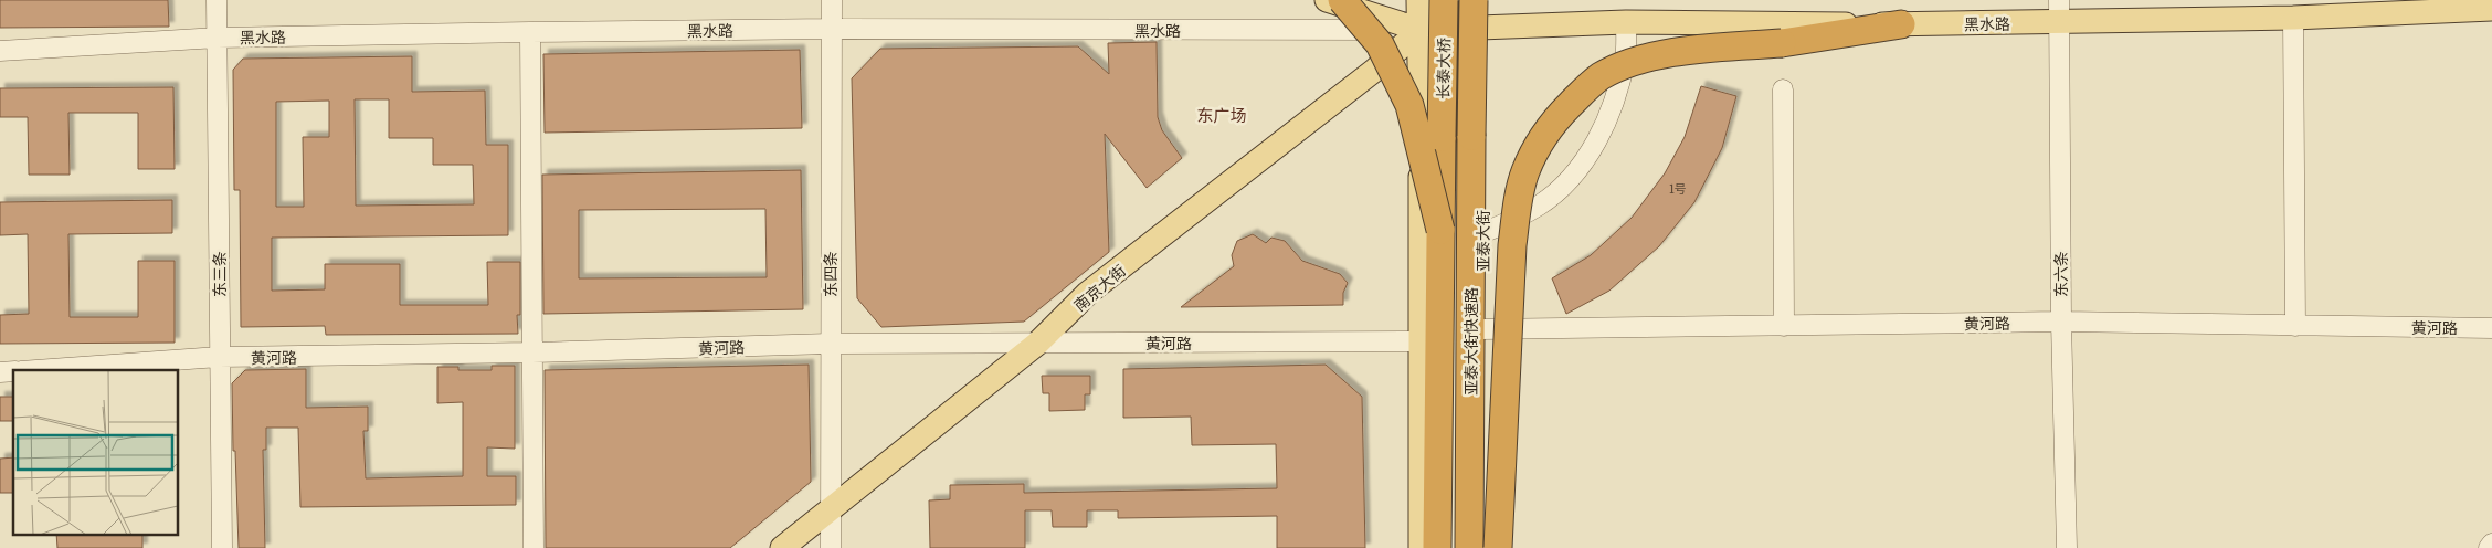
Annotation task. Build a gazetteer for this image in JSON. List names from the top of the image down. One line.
{"streets":{"highway":["长泰大桥","亚泰大街快速路"],"main road":["黑水路","亚泰大街","南京大街"],"street":["东三条","东四条","东六条","黄河路"]},"crossings":[["黑水路","亚泰大街"],["黑水路","东三条"],["黑水路","东四条"],["黑水路","东六条"],["黑水路","南京大街"],["长泰大桥","亚泰大街快速路"],["亚泰大街","黄河路"],["东三条","黄河路"],["东四条","南京大街"],["东四条","黄河路"],["东六条","黄河路"],["南京大街","黄河路"]],"districts":["东广场"],"house_numbers":["1号"]}
